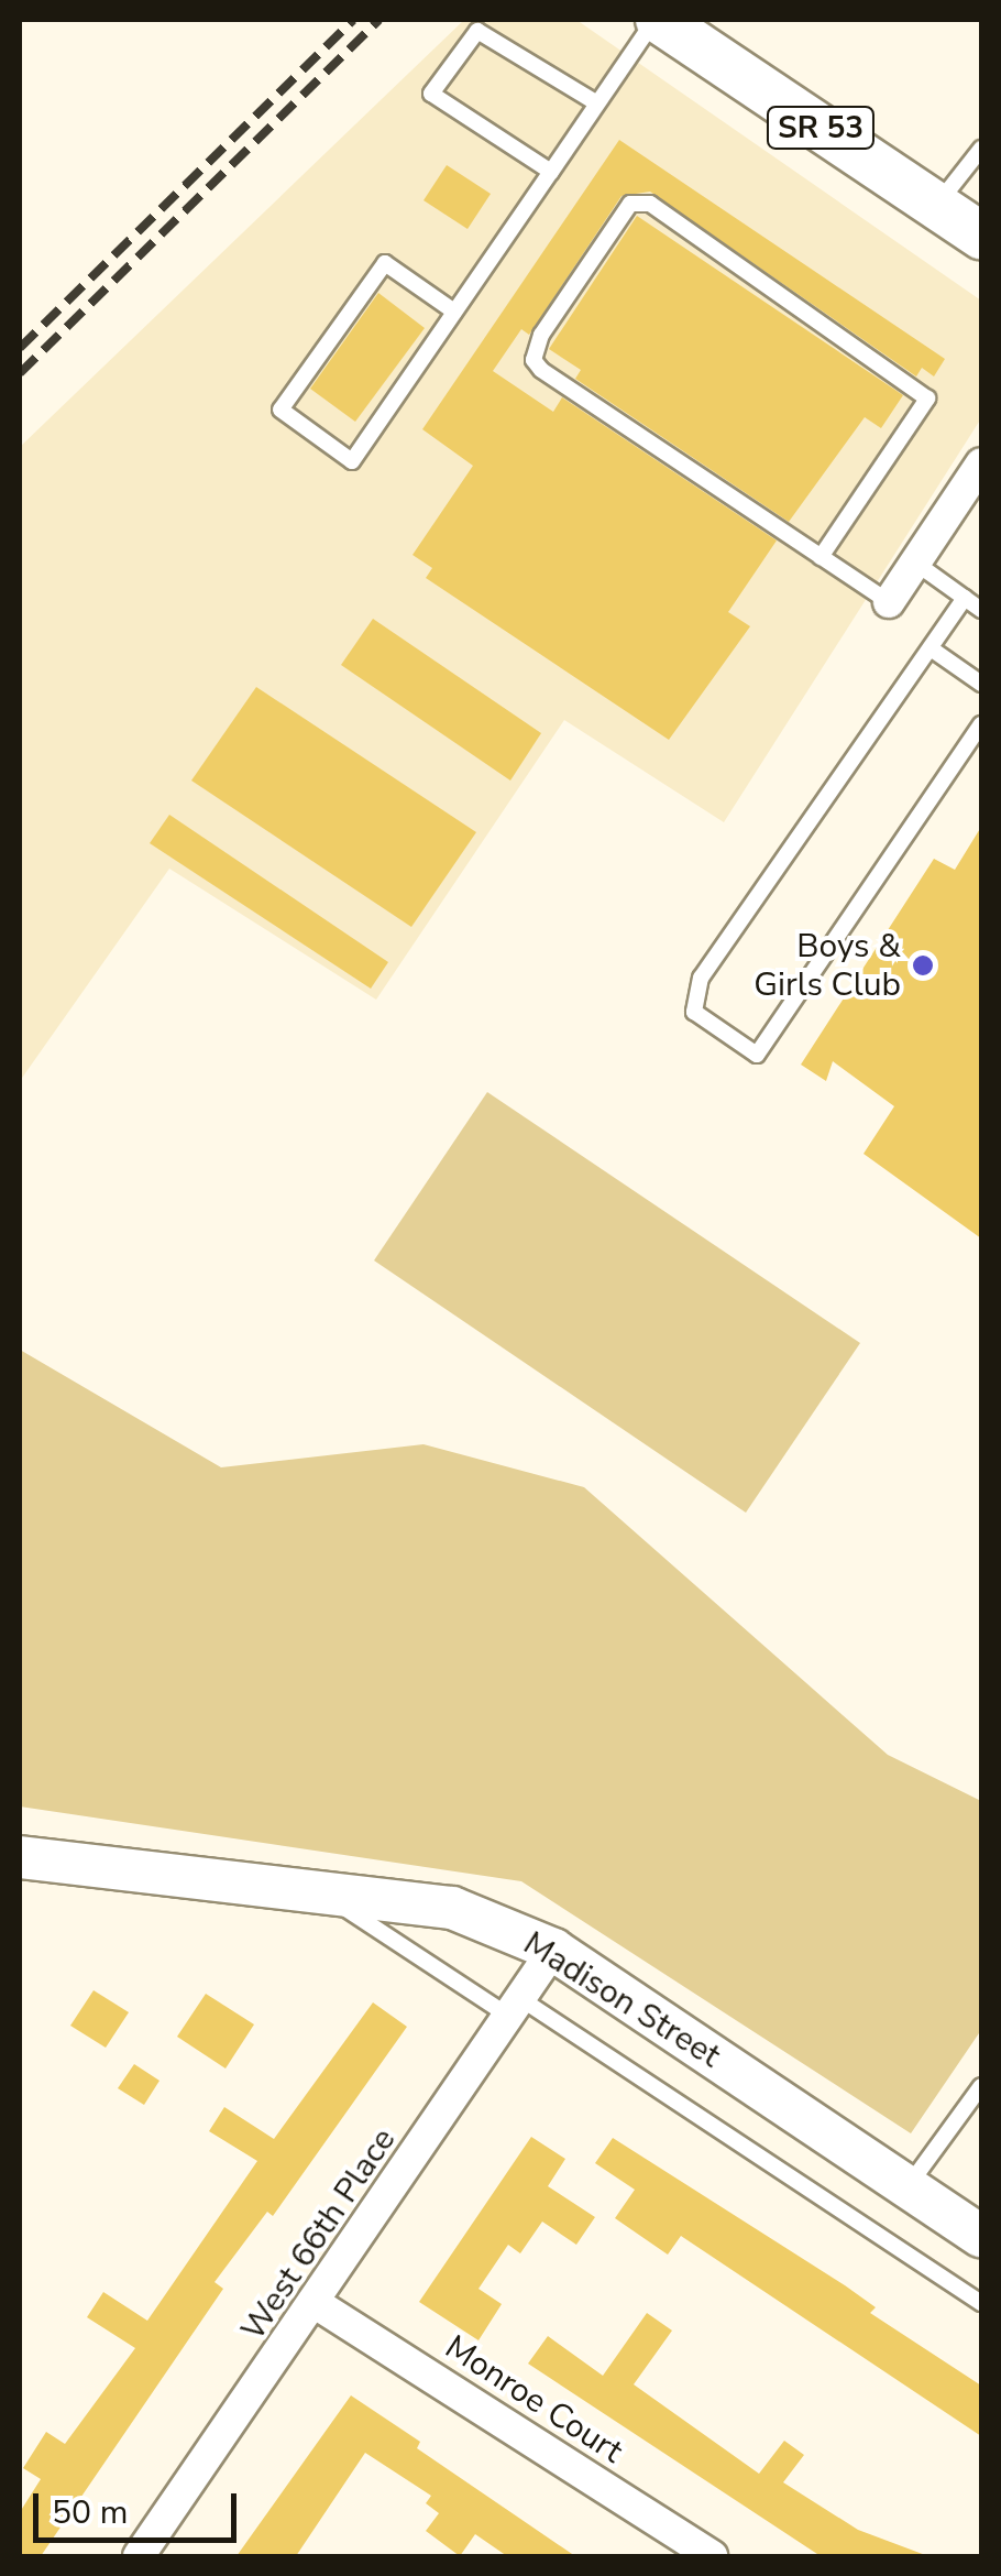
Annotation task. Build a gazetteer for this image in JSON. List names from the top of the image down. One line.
{"streets":{"main road":["SR 53"],"street":["Madison Street","West 66th Place","Monroe Court"]},"crossings":[["Madison Street","West 66th Place"],["West 66th Place","Monroe Court"]],"places":["Boys & Girls Club"],"scale_bar":"50 m"}
